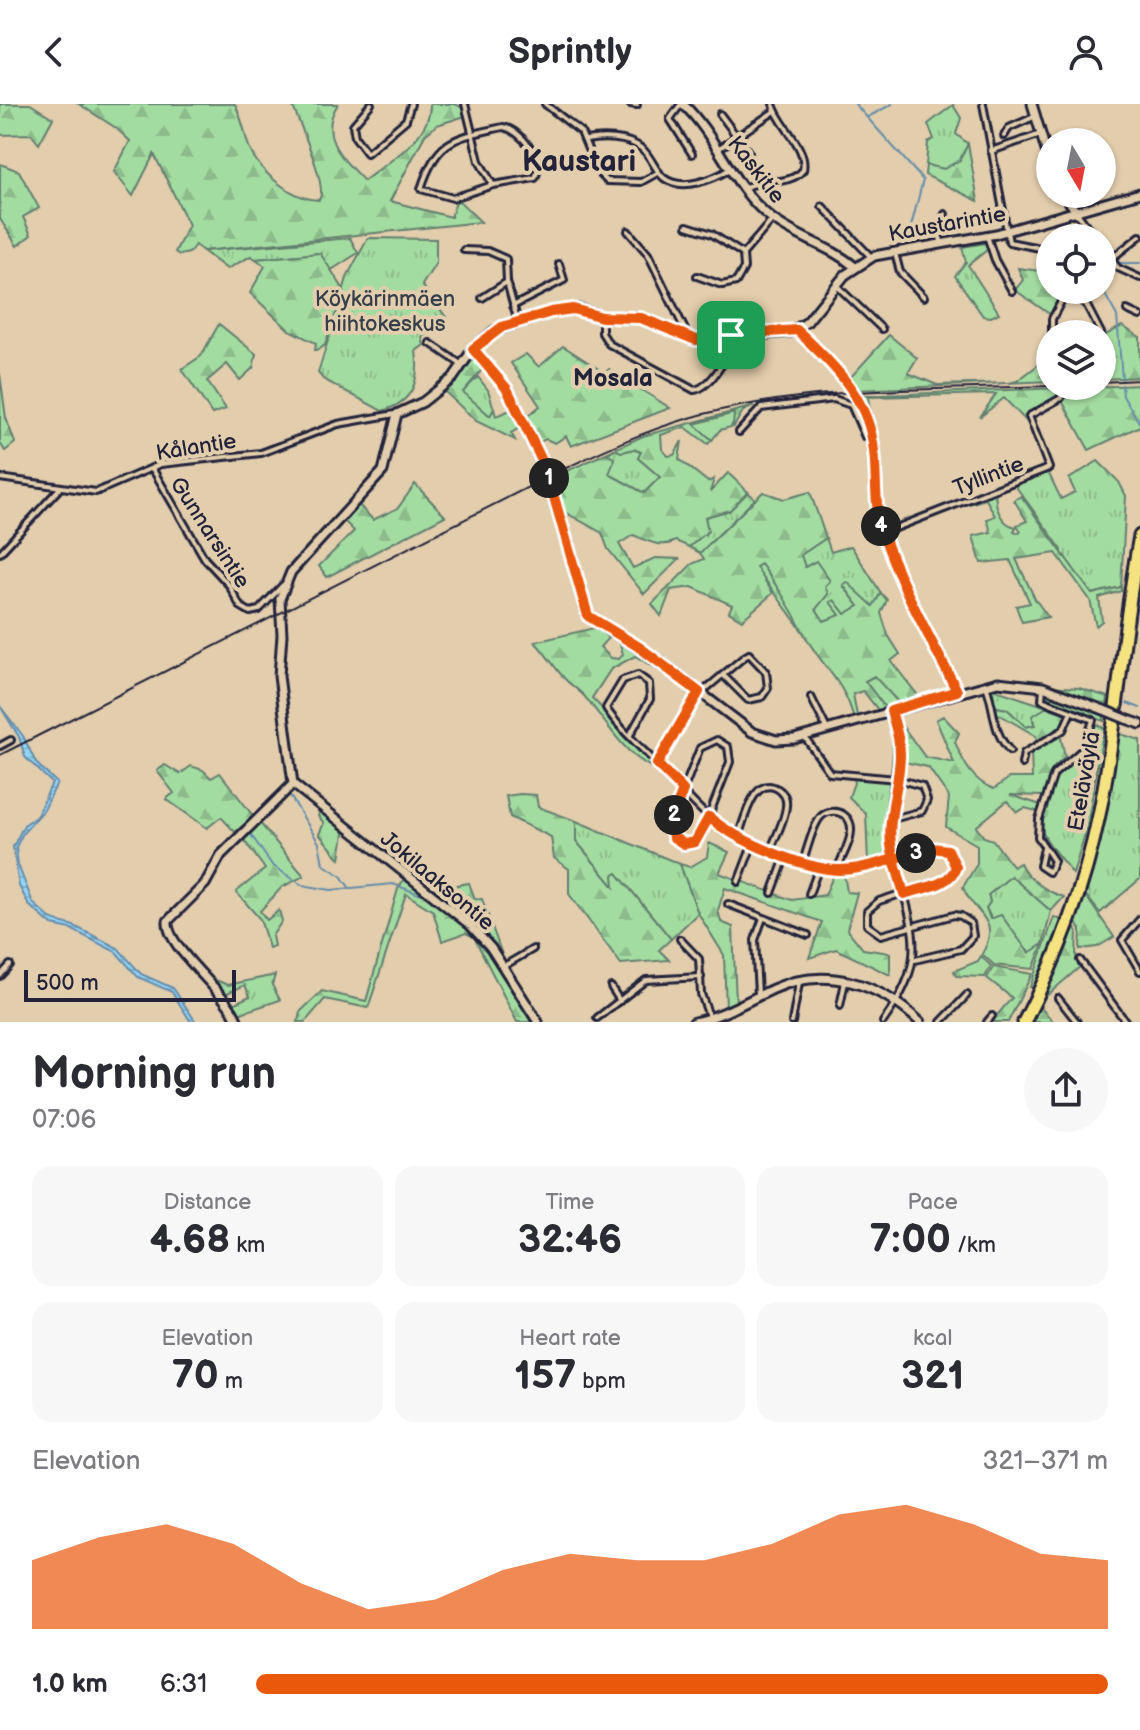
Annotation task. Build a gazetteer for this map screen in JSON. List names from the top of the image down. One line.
{"streets":{"highway":["Eteläväylä"],"street":["Kaskitie","Kaustarintie","Kålantie","Tyllintie","Gunnarsintie","Jokilaaksontie"]},"crossings":[["Kaskitie","Kaustarintie"],["Kålantie","Gunnarsintie"]],"districts":["Kaustari","Mosala"],"parks":["Köykärinmäen hiihtokeskus"],"scale_bar":"500 m","north":"bottom","page":{"header":"Sprintly","pins":["1","4","2","3"],"scale":"500 m","heading":["Morning run","07:06"],"stats":[["Distance","4.68 km"],["Time","32:46"],["Pace","7:00 /km"],["Elevation","70 m"],["Heart rate","157 bpm"],["kcal","321"]],"chart":["Elevation","321–371 m"],"list":[{"name":"1.0 km","note":"6:31"}]}}
